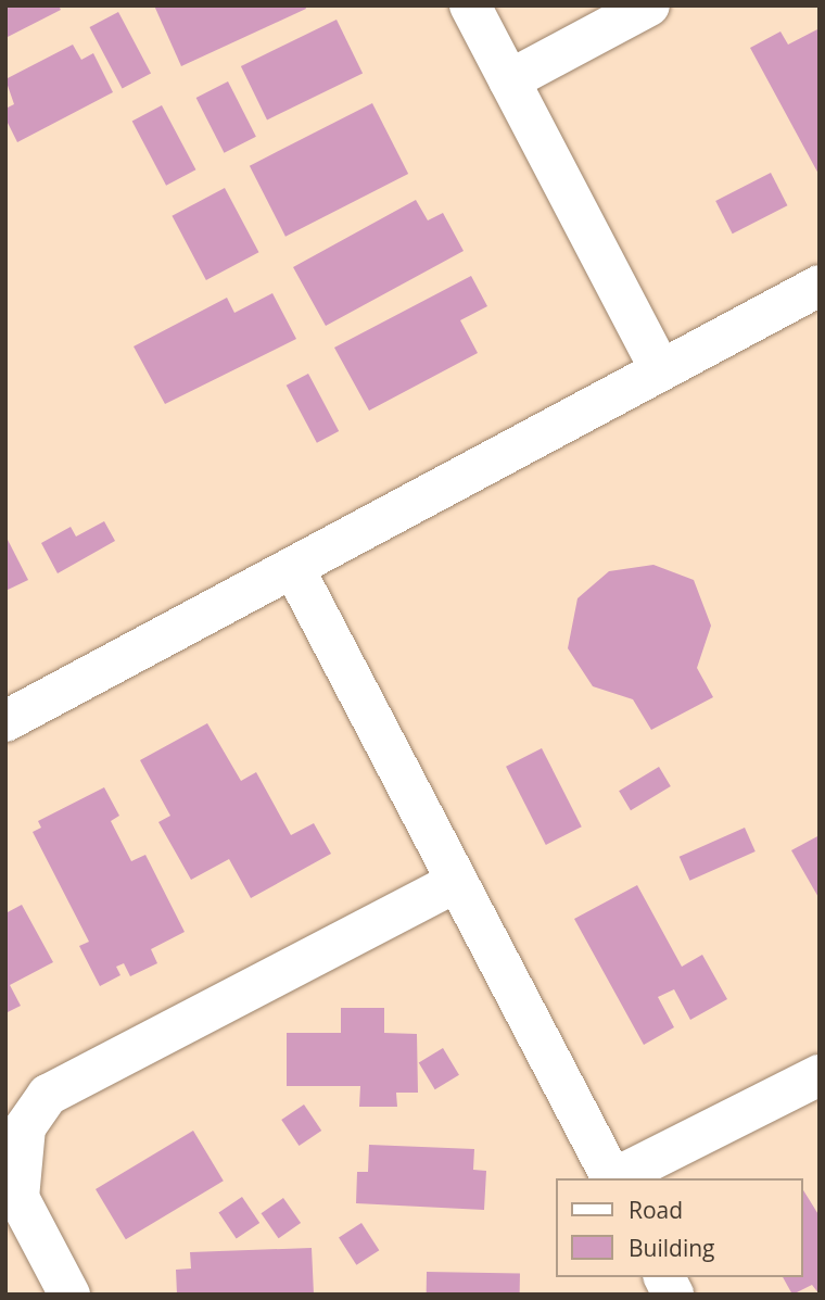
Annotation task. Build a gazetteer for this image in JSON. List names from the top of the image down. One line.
{"legend":["Road","Building"]}
